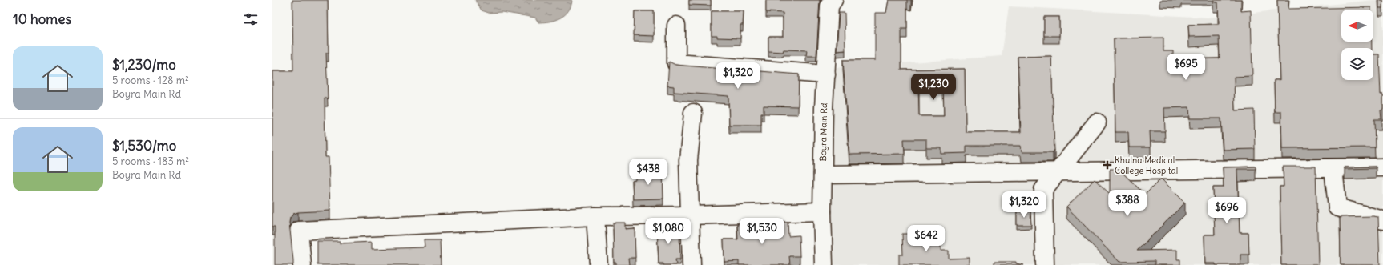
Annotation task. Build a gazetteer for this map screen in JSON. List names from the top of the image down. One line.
{"streets":{"street":["Boyra Main Rd"]},"places":{"health":["Khulna Medical College Hospital"]},"north":"left","page":{"heading":"10 homes","list":[{"name":"$1,230/mo","note":"5 rooms · 128 m² · Boyra Main Rd"},{"name":"$1,530/mo","note":"5 rooms · 183 m² · Boyra Main Rd"}],"price":["$695","$1,320","$1,230","$438","$388","$1,320","$696","$1,080","$1,530","$642"]}}
